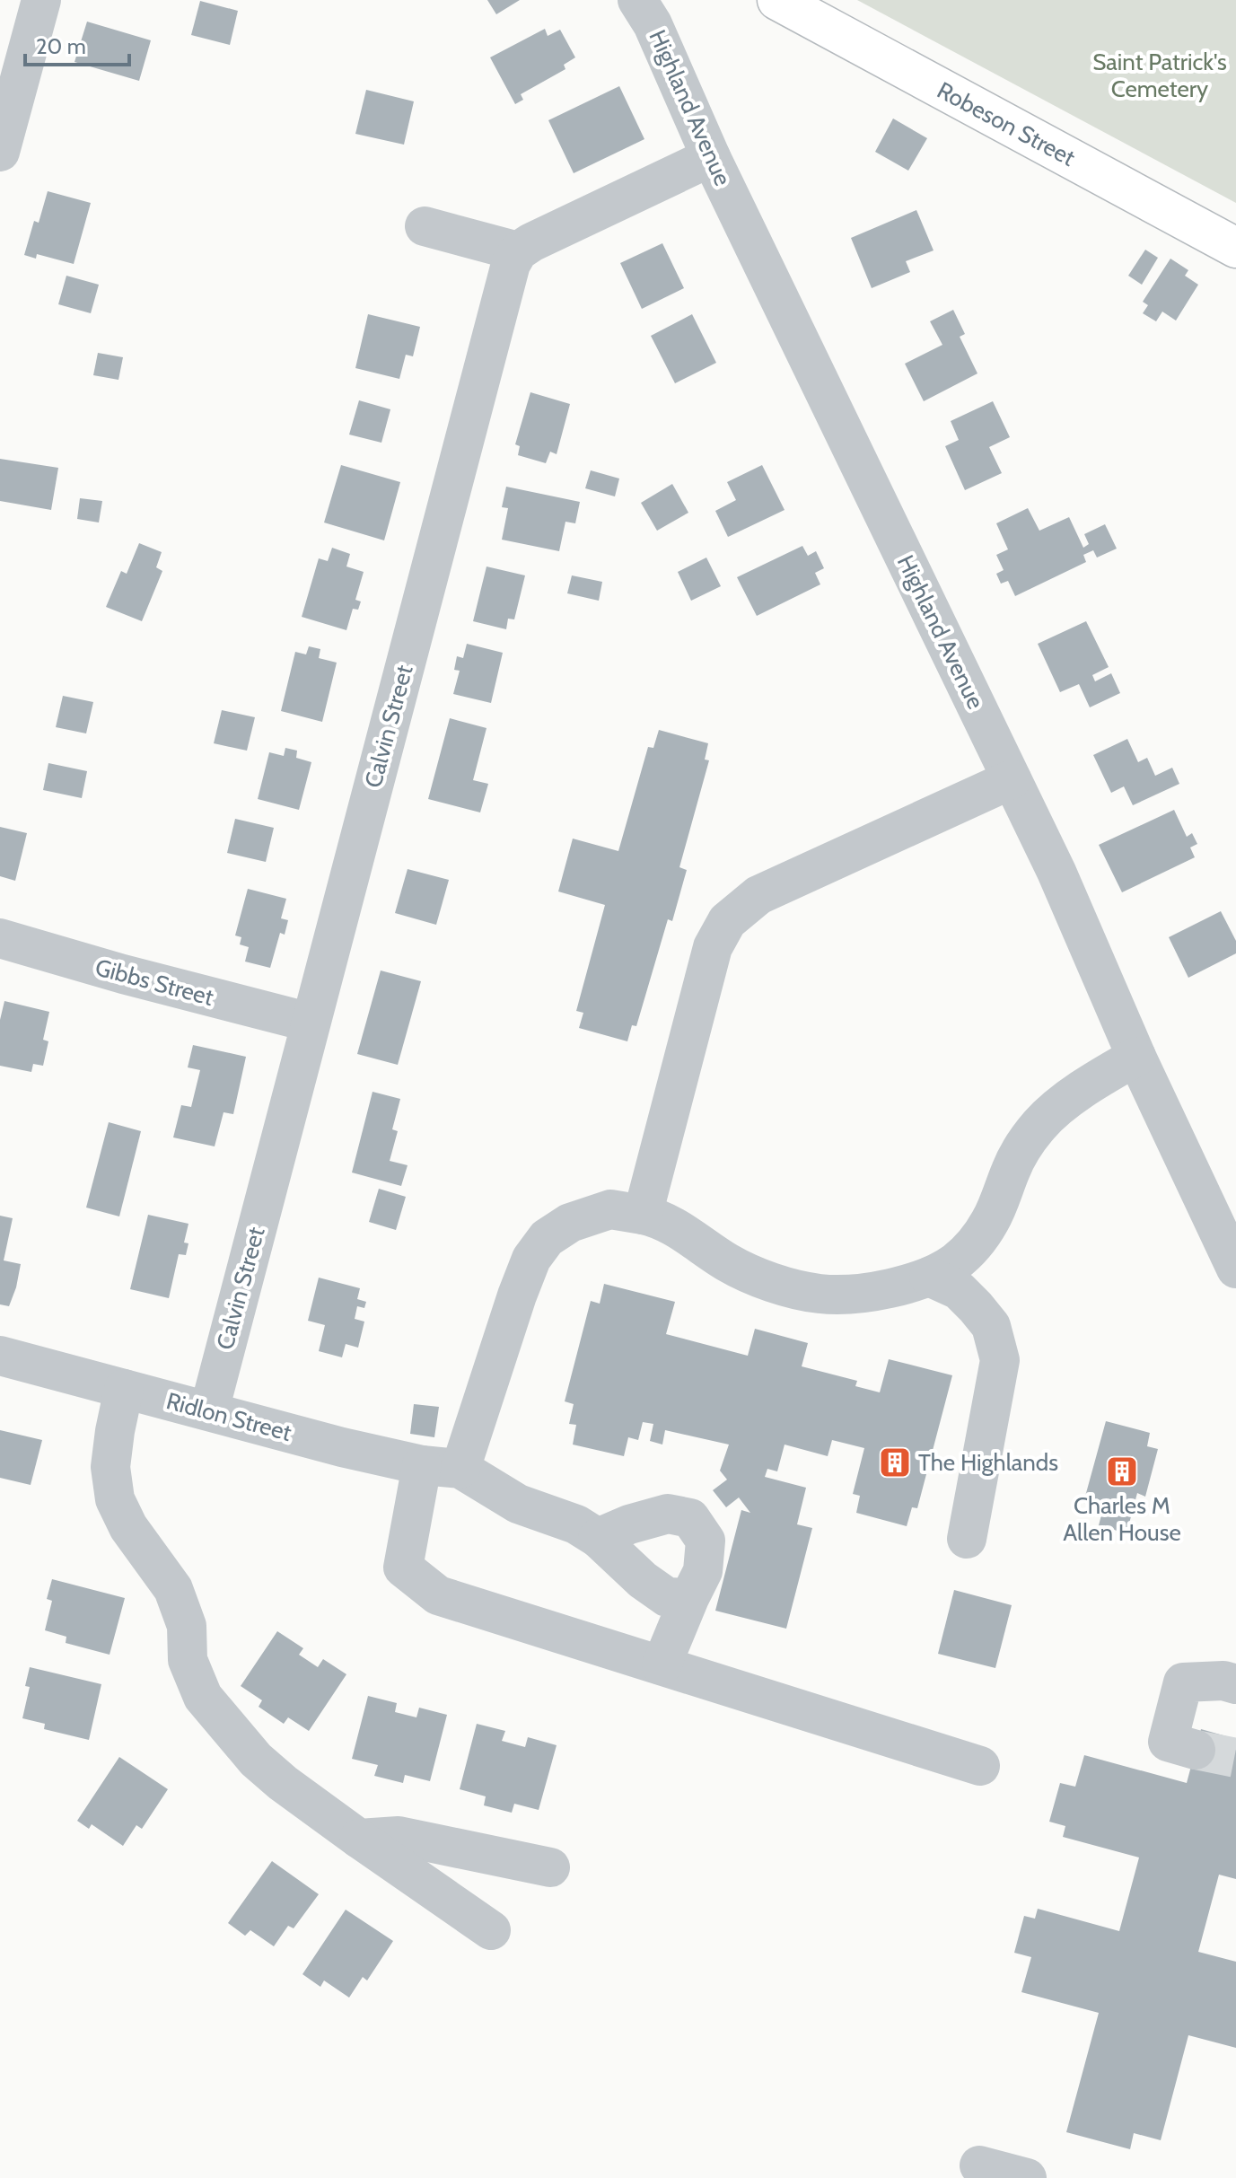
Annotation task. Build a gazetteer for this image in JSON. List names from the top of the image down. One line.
{"streets":{"main road":["Robeson Street"],"street":["Highland Avenue","Calvin Street","Gibbs Street","Ridlon Street"]},"crossings":[["Calvin Street","Gibbs Street"],["Calvin Street","Ridlon Street"]],"parks":["Saint Patrick's Cemetery"],"places":{"building":["The Highlands","Charles M Allen House"]},"scale_bar":"20 m"}
